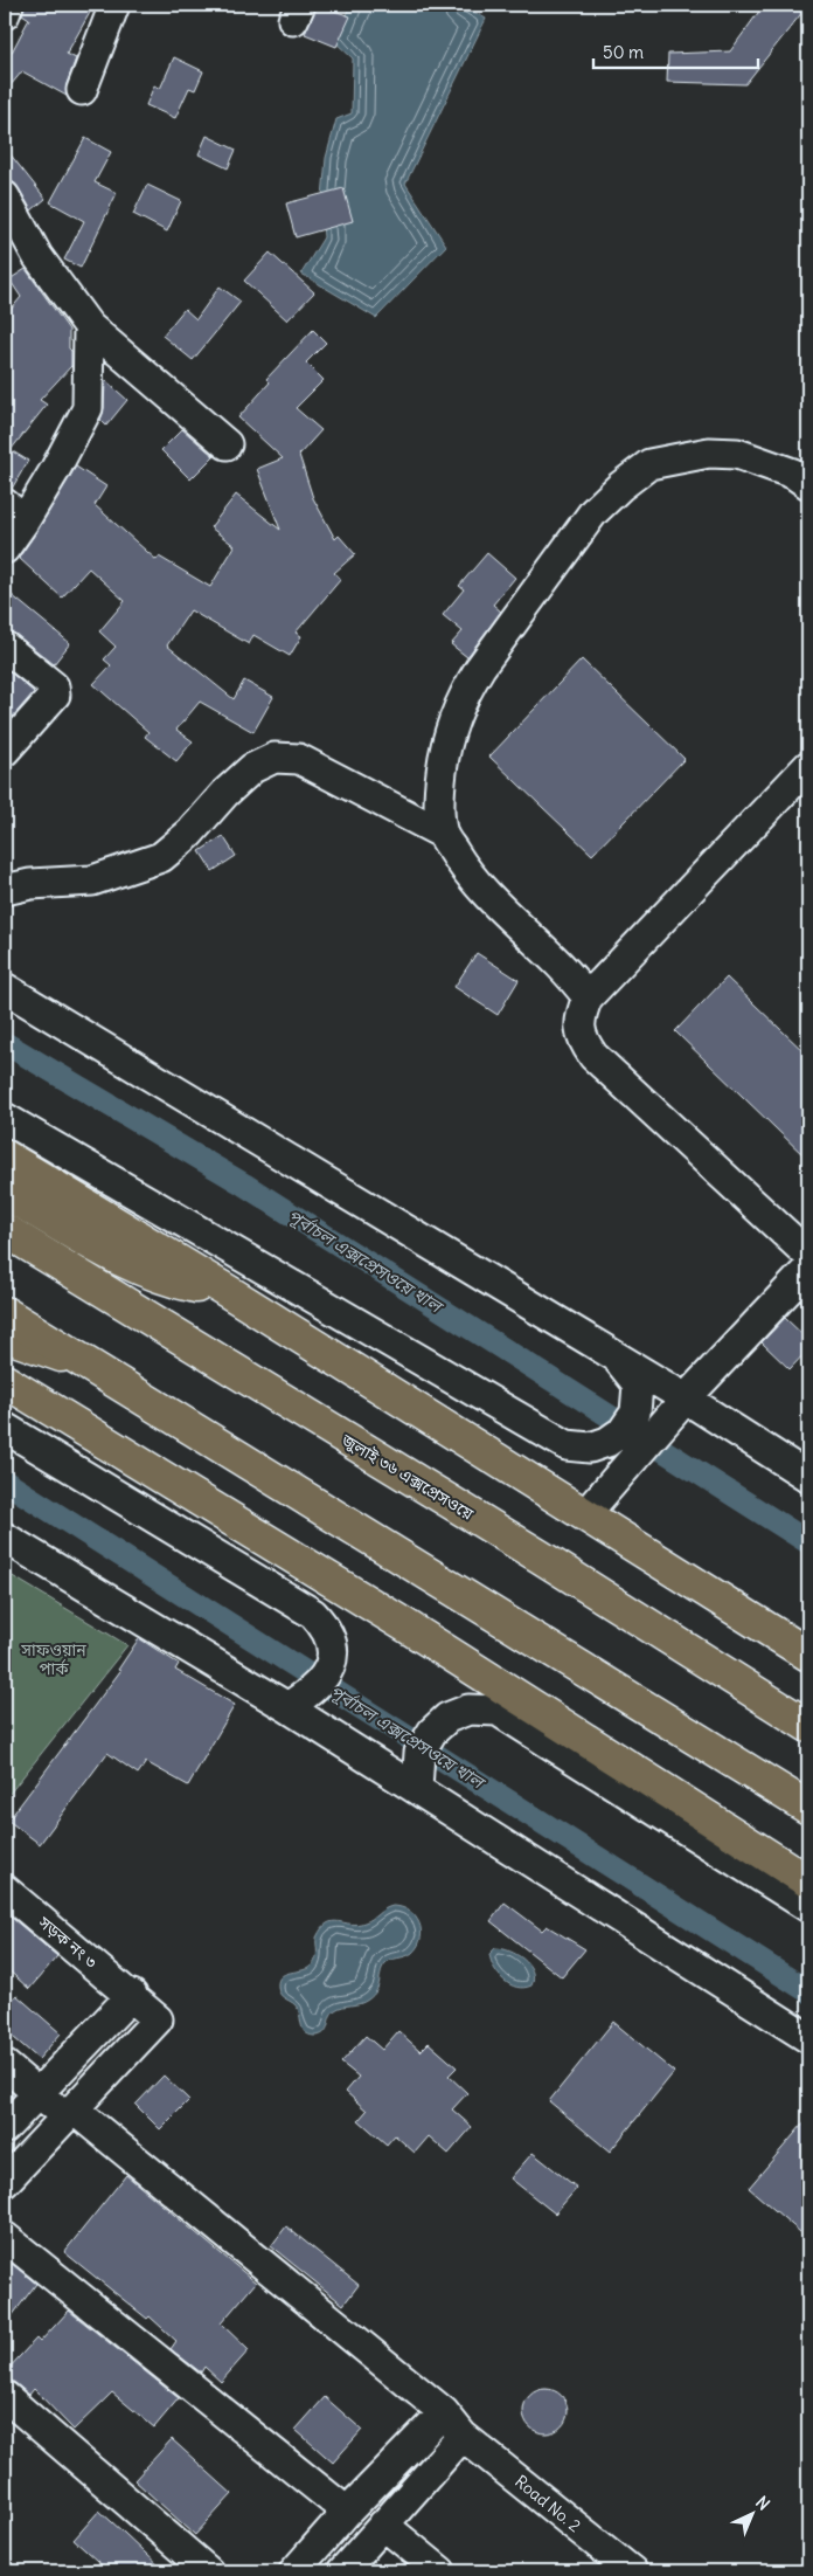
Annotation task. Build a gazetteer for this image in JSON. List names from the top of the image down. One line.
{"streets":{"main road":["জুলাই ৩৬ এক্সপ্রেসওয়ে"],"street":["সড়ক নং ৩","Road No. 2"]},"crossings":[["সড়ক নং ৩","Road No. 2"]],"water":["পূর্বাচল এক্সপ্রেসওয়ে খাল"],"parks":["সাফওয়ান পার্ক"],"scale_bar":"50 m","north":"top right"}
